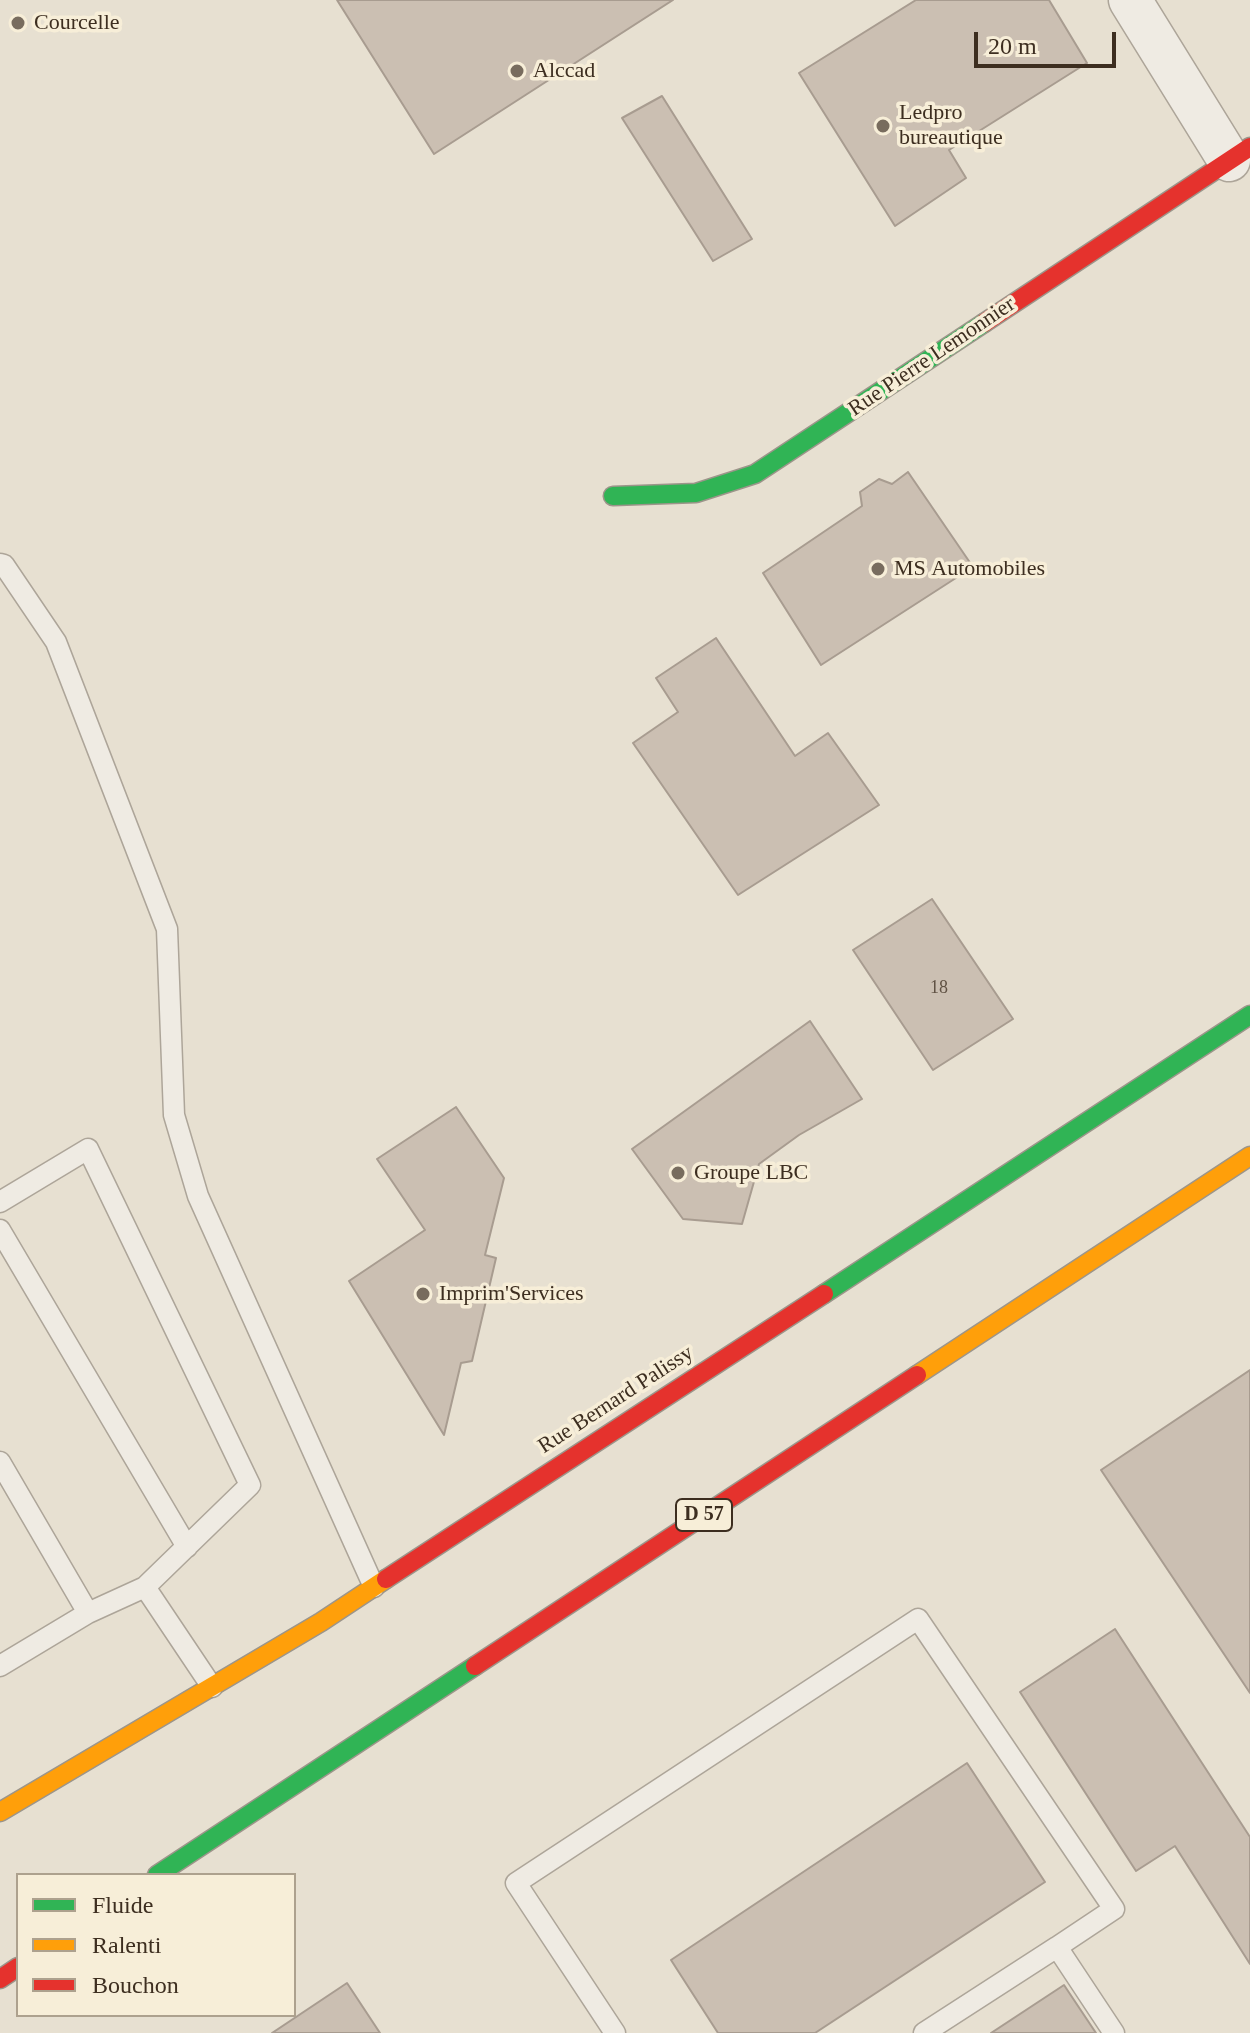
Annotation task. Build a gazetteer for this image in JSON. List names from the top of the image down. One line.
{"streets":{"street":["Rue Pierre Lemonnier","Rue Bernard Palissy","D 57"]},"places":["Courcelle","Alccad","Ledpro bureautique","MS Automobiles","Groupe LBC","Imprim'Services"],"house_numbers":["18"],"legend":["Fluide","Ralenti","Bouchon"],"scale_bar":"20 m"}
